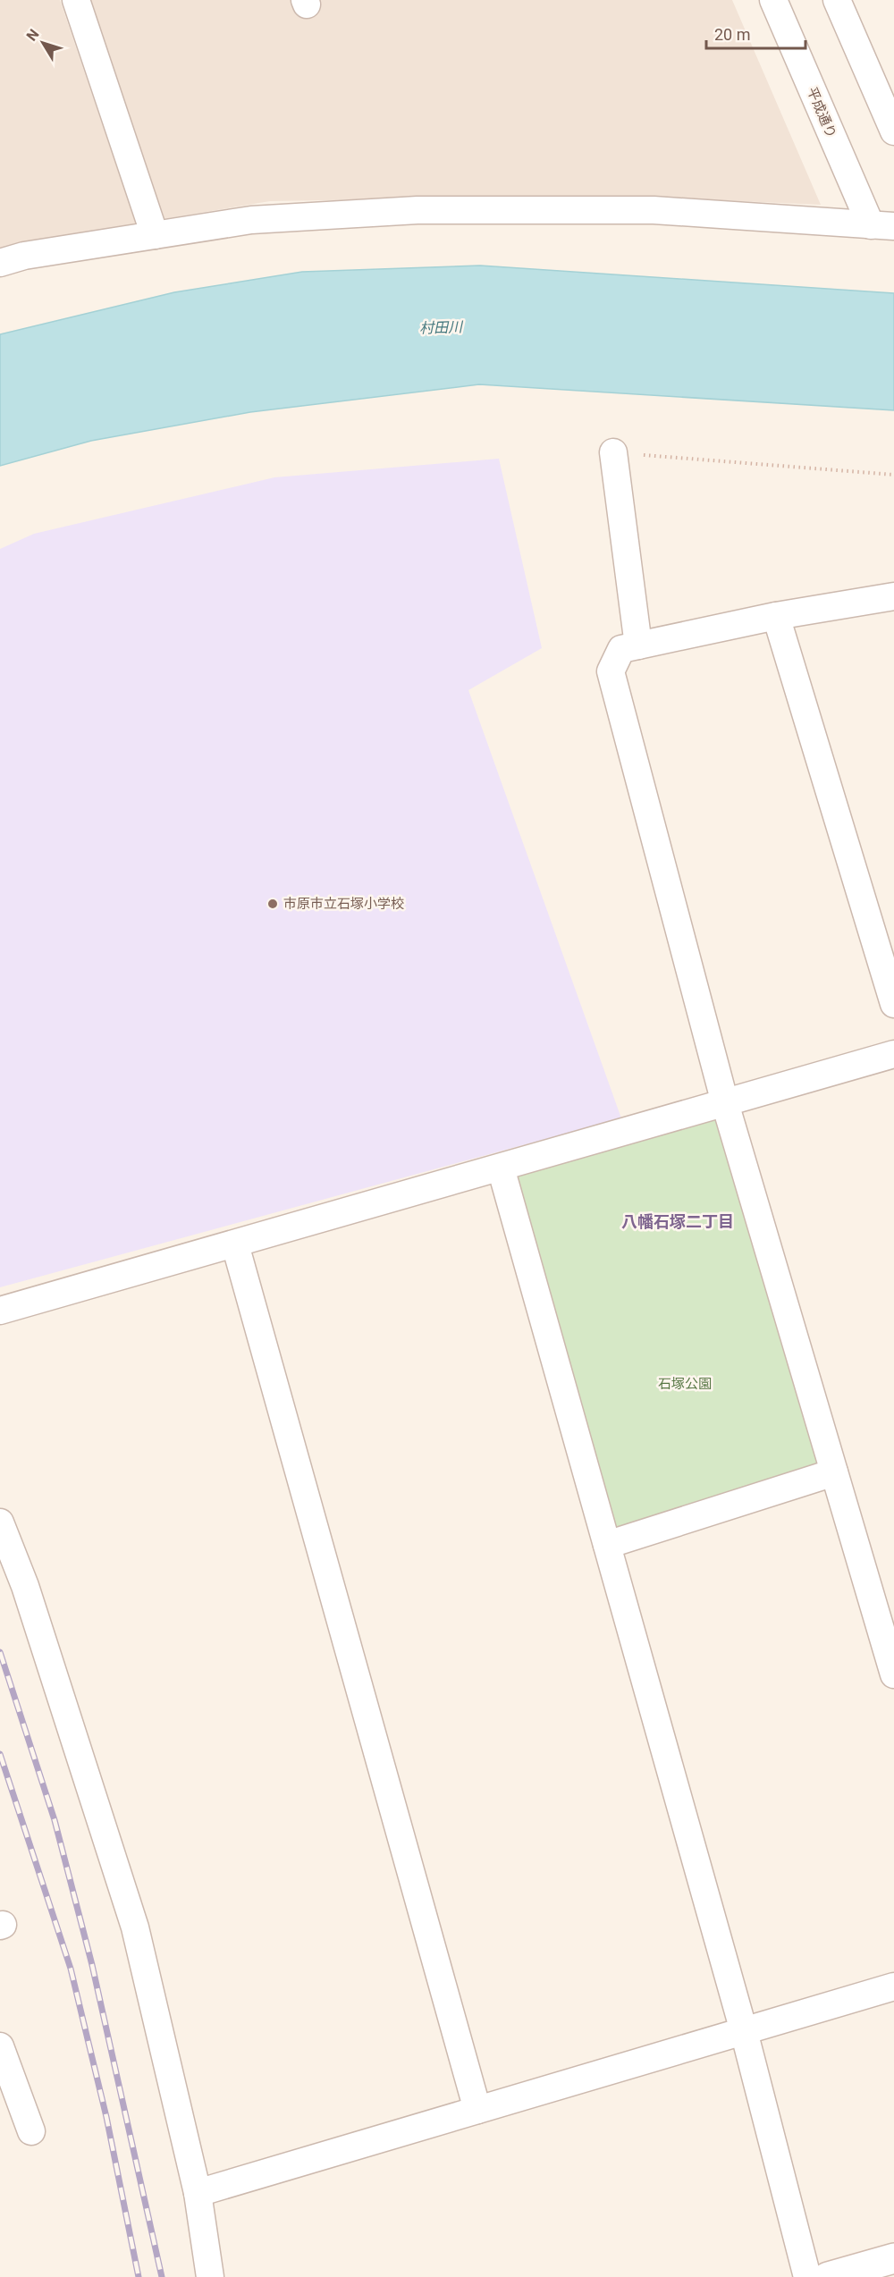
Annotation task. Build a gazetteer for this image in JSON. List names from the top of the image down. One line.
{"streets":{"street":["平成通り"]},"districts":["八幡石塚二丁目"],"water":["村田川"],"parks":["石塚公園"],"places":["市原市立石塚小学校"],"scale_bar":"20 m","north":"top left"}
